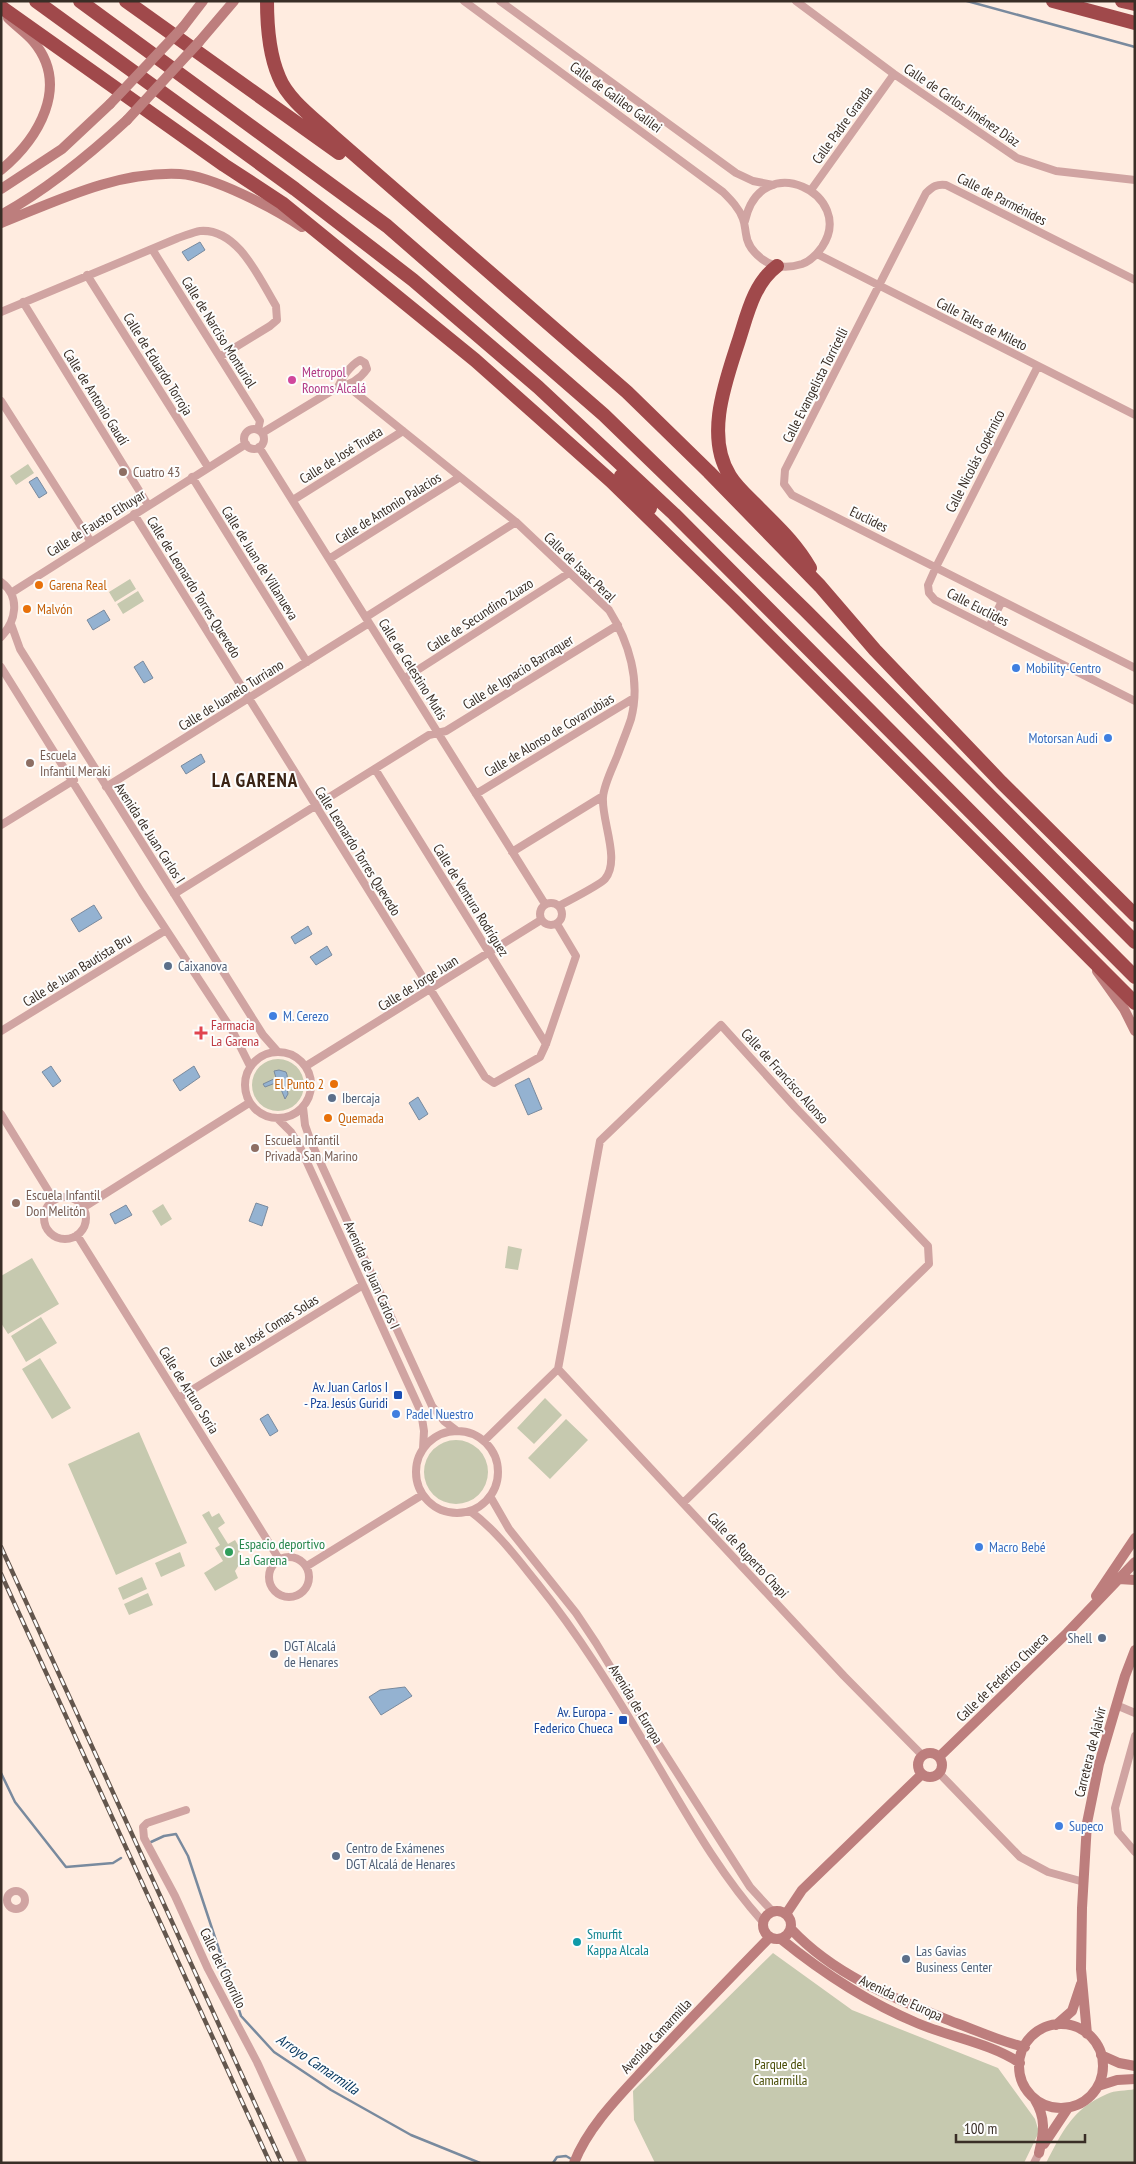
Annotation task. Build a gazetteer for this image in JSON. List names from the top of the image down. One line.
{"streets":{"street":["Calle de Galileo Galilei","Calle de Carlos Jiménez Díaz","Calle Padre Granda","Calle de Parménides","Calle Tales de Mileto","Calle de Narciso Monturiol","Calle de Eduardo Torroja","Calle Evangelista Torricelli","Calle de Antonio Gaudí","Calle de José Trueta","Calle Nicolás Copérnico","Calle de Antonio Palacios","Euclides","Calle de Fausto Elhuyar","Calle de Juan de Villanueva","Calle de Isaac Peral","Calle de Leonardo Torres Quevedo","Calle Euclides","Calle de Secundino Zuazo","Calle de Celestino Mutis","Calle de Ignacio Barraquer","Calle de Juanelo Turriano","Calle de Alonso de Covarrubias","Avenida de Juan Carlos I","Calle Leonardo Torres Quevedo","Calle de Ventura Rodríguez","Calle de Juan Bautista Bru","Calle de Jorge Juan","Calle de Francisco Alonso","Calle de José Comas Solas","Calle de Arturo Soria","Calle de Ruperto Chapí","Calle de Federico Chueca","Avenida de Europa","Carretera de Ajalvir","Calle del Chorrillo","Avenida Camarmilla"]},"crossings":[["Calle de Galileo Galilei","Calle Padre Granda"],["Calle de Galileo Galilei","Calle Tales de Mileto"],["Calle de Carlos Jiménez Díaz","Calle Padre Granda"],["Calle Padre Granda","Calle Tales de Mileto"],["Calle de Parménides","Calle Tales de Mileto"],["Calle de Parménides","Calle Evangelista Torricelli"],["Calle Tales de Mileto","Calle Evangelista Torricelli"],["Calle Tales de Mileto","Calle Nicolás Copérnico"],["Calle de Narciso Monturiol","Calle de Fausto Elhuyar"],["Calle de Narciso Monturiol","Calle de Isaac Peral"],["Calle de Narciso Monturiol","Calle de Celestino Mutis"],["Calle de Eduardo Torroja","Calle de Fausto Elhuyar"],["Calle Evangelista Torricelli","Euclides"],["Calle de Antonio Gaudí","Calle de Fausto Elhuyar"],["Calle de José Trueta","Calle de Isaac Peral"],["Calle de José Trueta","Calle de Celestino Mutis"],["Calle Nicolás Copérnico","Euclides"],["Calle Nicolás Copérnico","Calle Euclides"],["Calle de Antonio Palacios","Calle de Isaac Peral"],["Calle de Antonio Palacios","Calle de Celestino Mutis"],["Euclides","Calle Euclides"],["Calle de Fausto Elhuyar","Calle de Juan de Villanueva"],["Calle de Fausto Elhuyar","Calle de Isaac Peral"],["Calle de Fausto Elhuyar","Calle de Leonardo Torres Quevedo"],["Calle de Fausto Elhuyar","Calle de Celestino Mutis"],["Calle de Juan de Villanueva","Calle de Juanelo Turriano"],["Calle de Isaac Peral","Calle de Secundino Zuazo"],["Calle de Isaac Peral","Calle de Celestino Mutis"],["Calle de Isaac Peral","Calle de Ignacio Barraquer"],["Calle de Isaac Peral","Calle de Juanelo Turriano"],["Calle de Isaac Peral","Calle de Alonso de Covarrubias"],["Calle de Isaac Peral","Calle de Jorge Juan"],["Calle de Leonardo Torres Quevedo","Calle de Juanelo Turriano"],["Calle de Leonardo Torres Quevedo","Calle Leonardo Torres Quevedo"],["Calle de Secundino Zuazo","Calle de Celestino Mutis"],["Calle de Celestino Mutis","Calle de Ignacio Barraquer"],["Calle de Celestino Mutis","Calle de Juanelo Turriano"],["Calle de Celestino Mutis","Calle de Alonso de Covarrubias"],["Calle de Celestino Mutis","Calle de Jorge Juan"],["Calle de Ignacio Barraquer","Avenida de Juan Carlos I"],["Calle de Ignacio Barraquer","Calle Leonardo Torres Quevedo"],["Calle de Ignacio Barraquer","Calle de Ventura Rodríguez"],["Calle de Juanelo Turriano","Avenida de Juan Carlos I"],["Calle de Juanelo Turriano","Calle Leonardo Torres Quevedo"],["Avenida de Juan Carlos I","Calle de Jorge Juan"],["Avenida de Juan Carlos I","Calle de José Comas Solas"],["Avenida de Juan Carlos I","Avenida de Europa"],["Calle Leonardo Torres Quevedo","Calle de Ventura Rodríguez"],["Calle Leonardo Torres Quevedo","Calle de Jorge Juan"],["Calle de Ventura Rodríguez","Calle de Jorge Juan"],["Calle de Francisco Alonso","Calle de Ruperto Chapí"],["Calle de José Comas Solas","Calle de Arturo Soria"],["Calle de Ruperto Chapí","Calle de Federico Chueca"],["Avenida de Europa","Carretera de Ajalvir"],["Avenida de Europa","Avenida Camarmilla"]],"districts":["LA GARENA"],"water":["Arroyo Camarmilla"],"parks":["Parque del Camarmilla"],"places":{"other":["Metropol Rooms Alcalá","Cuatro 43","Garena Real","Malvón","Mobility-Centro","Motorsan Audi","Escuela Infantil Meraki","Caixanova","M. Cerezo","El Punto 2","Ibercaja","Quemada","Escuela Infantil Privada San Marino","Escuela Infantil Don Melitón","Padel Nuestro","Macro Bebé","Espacio deportivo La Garena","Shell","DGT Alcalá de Henares","Supeco","Centro de Exámenes DGT Alcalá de Henares","Smurfit Kappa Alcala","Las Gavias Business Center"],"health":["Farmacia La Garena"],"transit":["Av. Juan Carlos I - Pza. Jesús Guridi","Av. Europa - Federico Chueca"]},"scale_bar":"100 m"}
